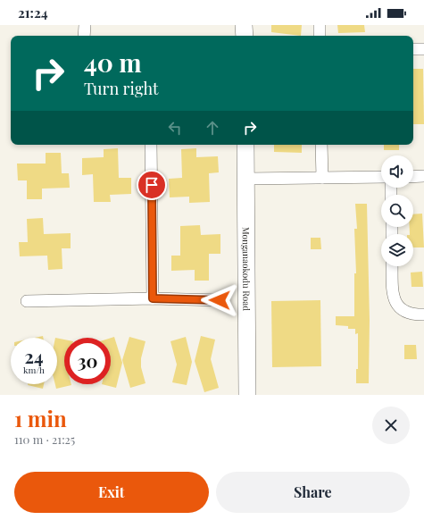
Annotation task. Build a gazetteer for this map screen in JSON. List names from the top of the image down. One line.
{"streets":{"street":["Monganaokodu Road"]},"page":{"status":"21:24","turn":["40 m","Turn right"],"speed":"24 km/h","limit":"30","heading":["1 min","110 m · 21:25"],"buttons":["Exit","Share"]}}
